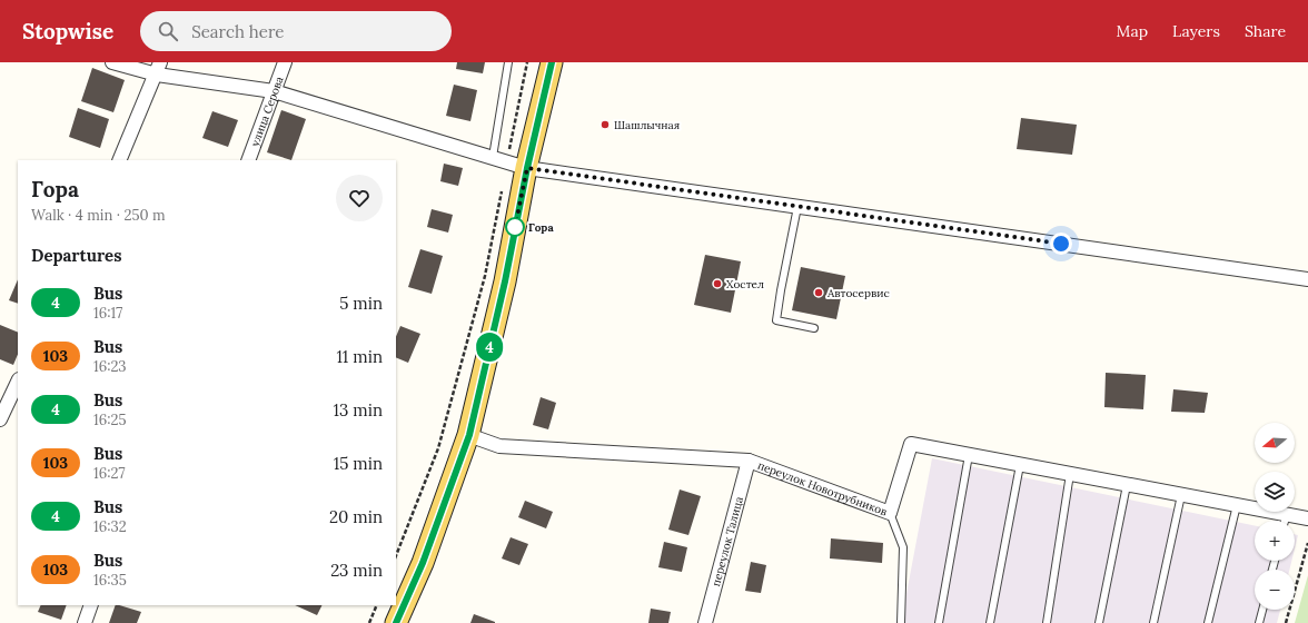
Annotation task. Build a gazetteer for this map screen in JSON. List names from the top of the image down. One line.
{"streets":{"street":["улица Серова","переулок Новотрубников","переулок Талица"]},"crossings":[["переулок Новотрубников","переулок Талица"]],"places":["Шашлычная","Гора","Хостел","Автосервис"],"lines":["bus line 4"],"north":"left","page":{"header":"Stopwise","search":"Search here","nav":["Map","Layers","Share"],"on_map":"4","heading":[["Гора","Walk · 4 min · 250 m"],"Departures"],"list":[{"mark":"4","name":"Bus","note":"16:17","value":"5 min"},{"mark":"103","name":"Bus","note":"16:23","value":"11 min"},{"mark":"4","name":"Bus","note":"16:25","value":"13 min"},{"mark":"103","name":"Bus","note":"16:27","value":"15 min"},{"mark":"4","name":"Bus","note":"16:32","value":"20 min"},{"mark":"103","name":"Bus","note":"16:35","value":"23 min"}],"map_buttons":["+","−"]}}
